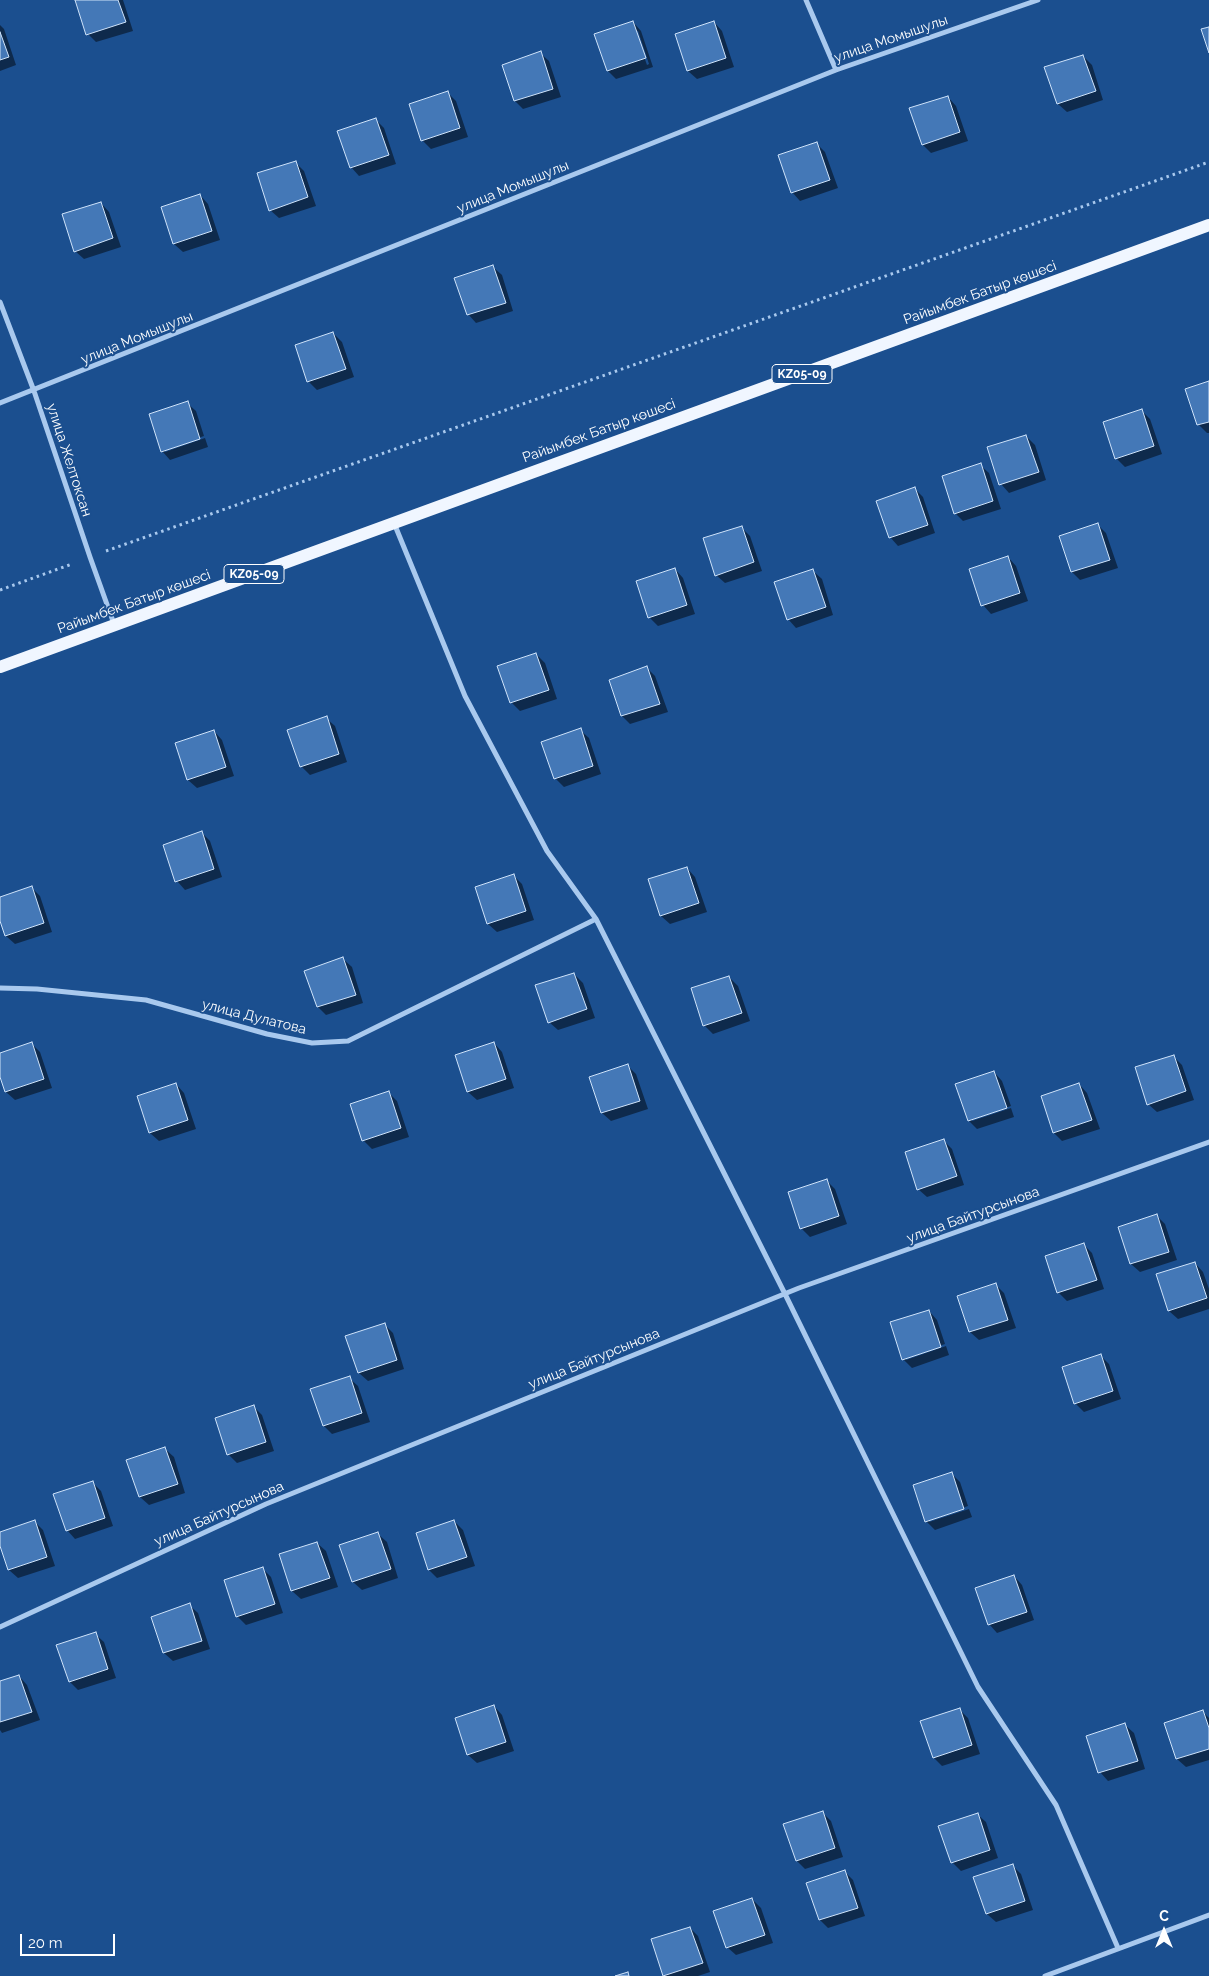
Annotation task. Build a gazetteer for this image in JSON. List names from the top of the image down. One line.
{"streets":{"main road":["Райымбек Батыр көшесі","KZ05-09"],"street":["улица Момышулы","улица Желтоксан","улица Дулатова","улица Байтурсынова"]},"crossings":[["улица Момышулы","улица Желтоксан"],["Райымбек Батыр көшесі","улица Желтоксан"]],"scale_bar":"20 m","north":"top"}
